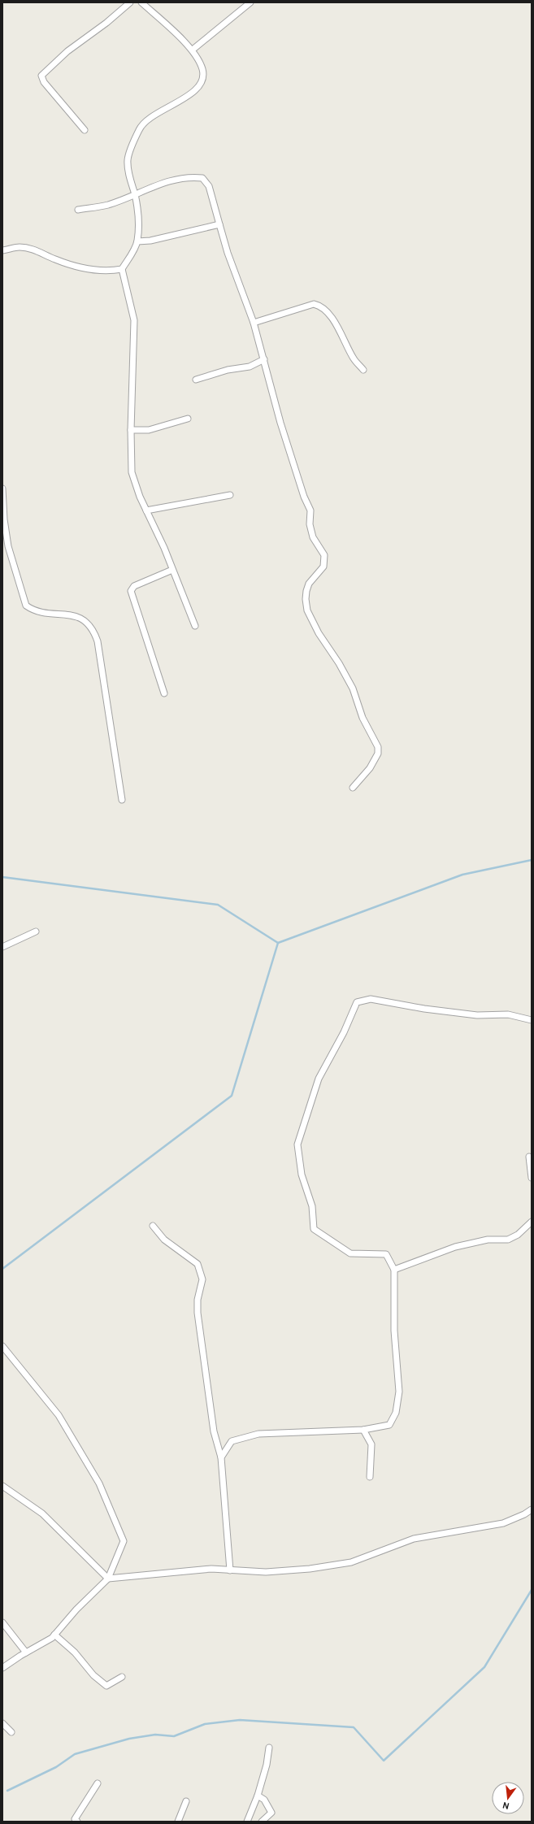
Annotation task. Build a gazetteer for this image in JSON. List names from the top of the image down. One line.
{"north":"bottom"}
